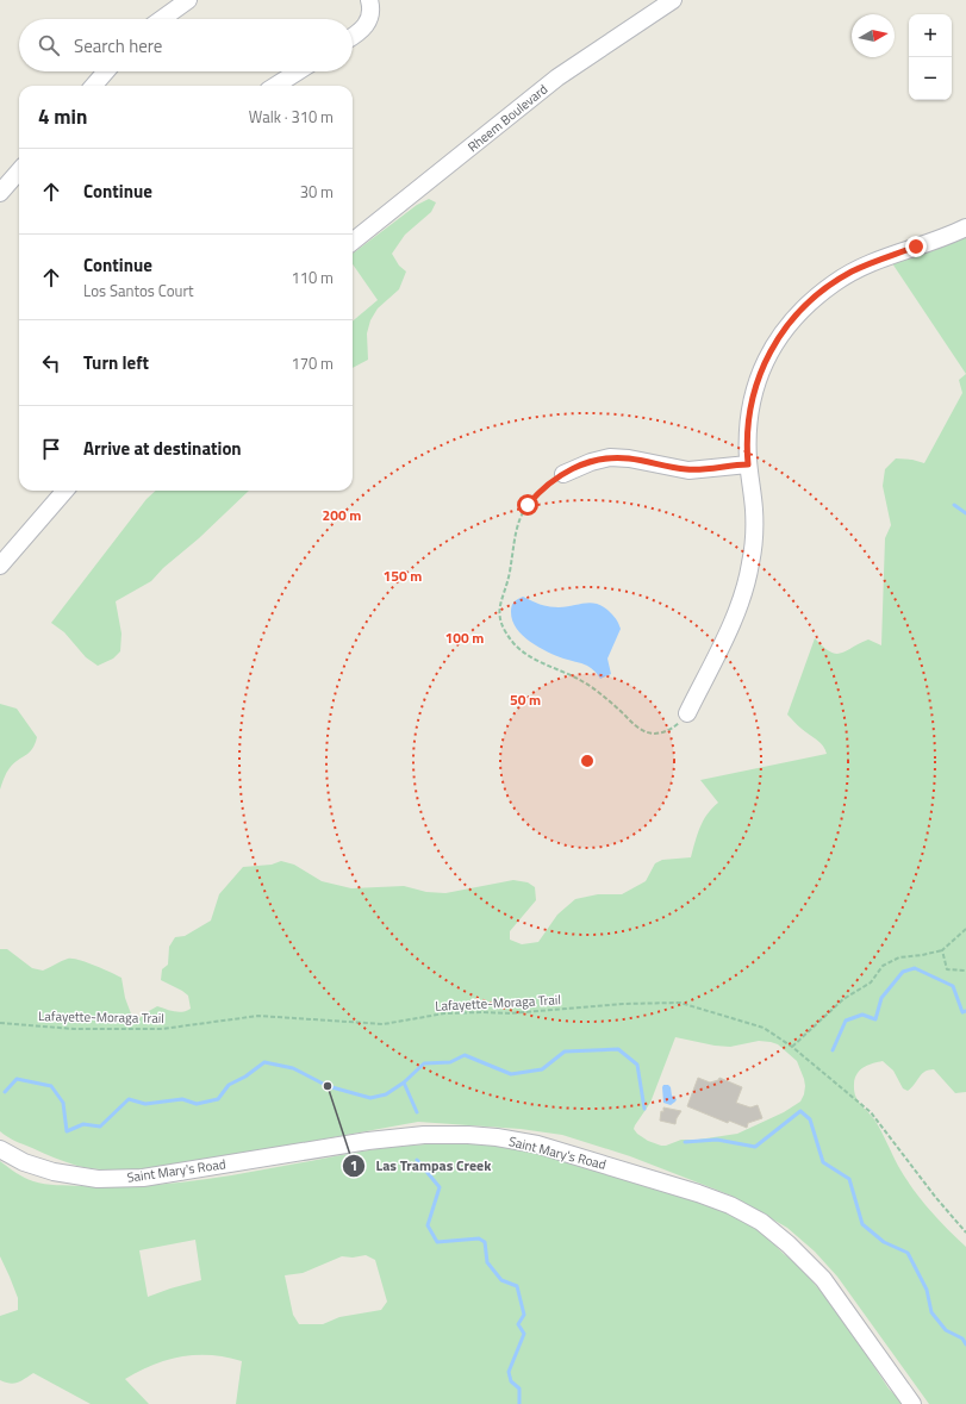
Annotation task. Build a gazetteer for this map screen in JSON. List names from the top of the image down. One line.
{"streets":{"street":["Rheem Boulevard","Saint Mary's Road"],"path":["Lafayette-Moraga Trail"]},"places":["Las Trampas Creek"],"north":"right","page":{"map_buttons":["+","−"],"search":"Search here","heading":["4 min","Walk · 310 m"],"list":[["Continue","30 m"],["Continue","Los Santos Court","110 m"],["Turn left","170 m"],"Arrive at destination"]},"rings":["200 m","150 m","100 m","50 m"]}
